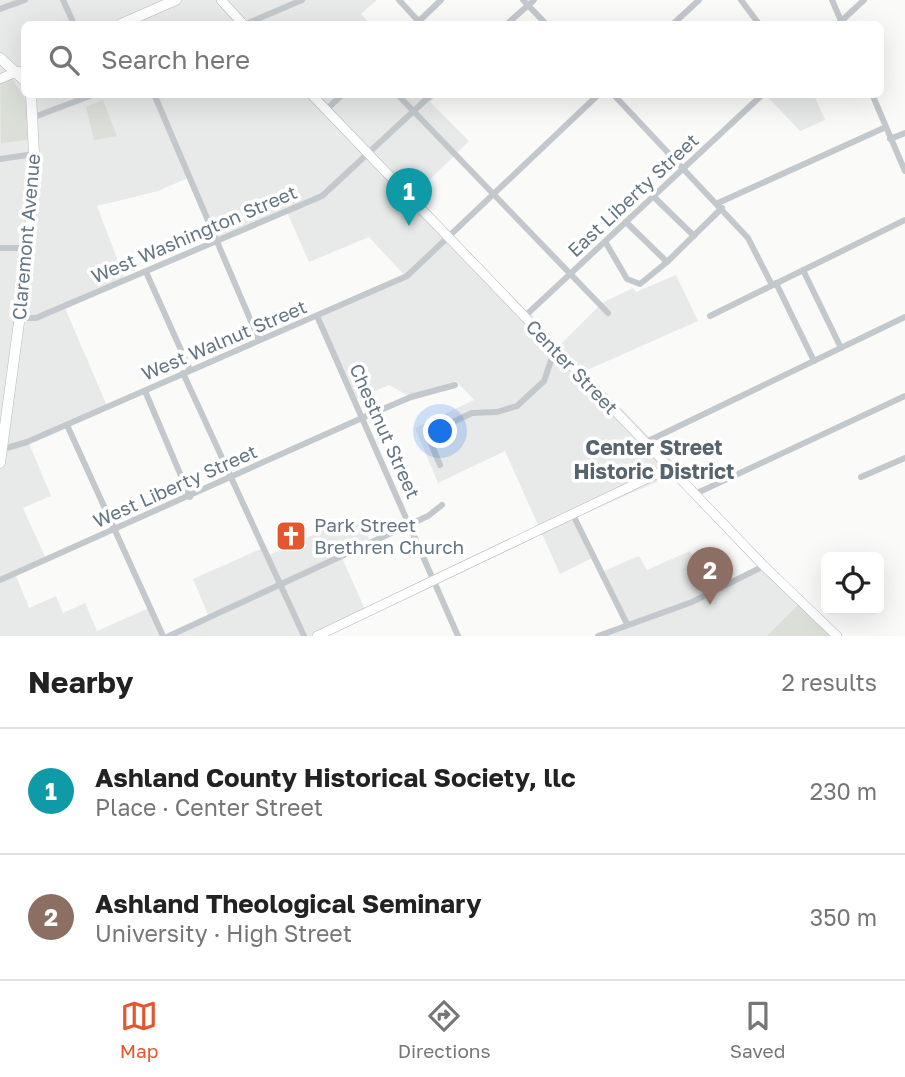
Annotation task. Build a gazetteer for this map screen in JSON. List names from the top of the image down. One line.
{"streets":{"main road":["Claremont Avenue","Center Street"],"street":["East Liberty Street","West Washington Street","West Walnut Street","Chestnut Street","West Liberty Street"]},"crossings":[["East Liberty Street","Center Street"],["West Washington Street","Claremont Avenue"],["West Washington Street","Center Street"],["Claremont Avenue","West Walnut Street"],["West Walnut Street","Center Street"],["West Walnut Street","Chestnut Street"],["Chestnut Street","West Liberty Street"]],"districts":["Center Street Historic District"],"places":{"church":["Park Street Brethren Church"]},"page":{"search":"Search here","pins":["1","2"],"heading":["Nearby","2 results"],"list":[{"mark":"1","name":"Ashland County Historical Society, llc","note":"Place · Center Street","value":"230 m"},{"mark":"2","name":"Ashland Theological Seminary","note":"University · High Street","value":"350 m"}],"nav":["Map","Directions","Saved"]}}
